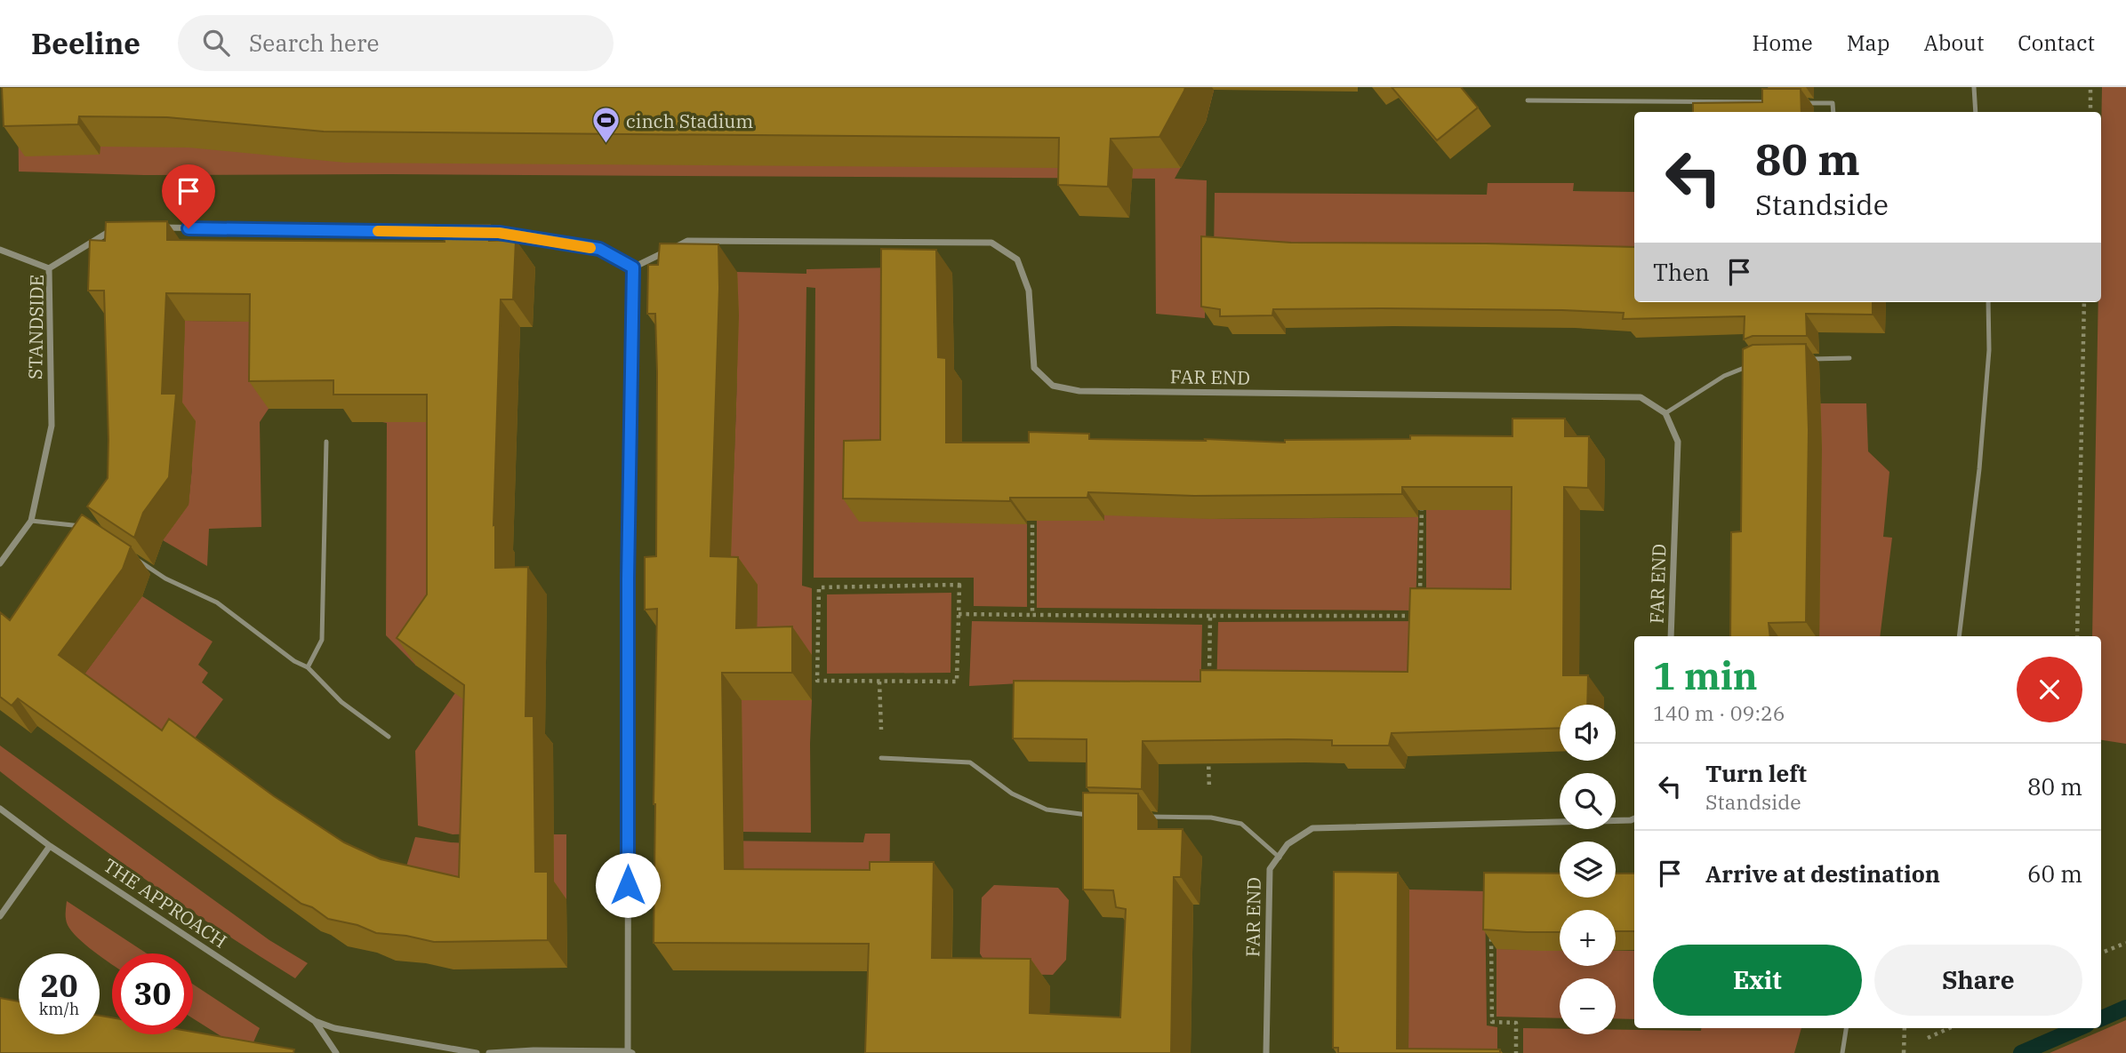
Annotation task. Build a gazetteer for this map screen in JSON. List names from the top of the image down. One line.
{"streets":{"street":["STANDSIDE","FAR END","THE APPROACH"]},"places":{"sports":["cinch Stadium"]},"page":{"header":"Beeline","search":"Search here","nav":["Home","Map","About","Contact"],"turn":["80 m","Standside"],"then":"Then","heading":["1 min","140 m · 09:26"],"map_buttons":["+","−"],"list":[{"name":"Turn left","note":"Standside","value":"80 m"},{"name":"Arrive at destination","value":"60 m"}],"buttons":["Exit","Share"],"speed":"20 km/h","limit":"30"}}
